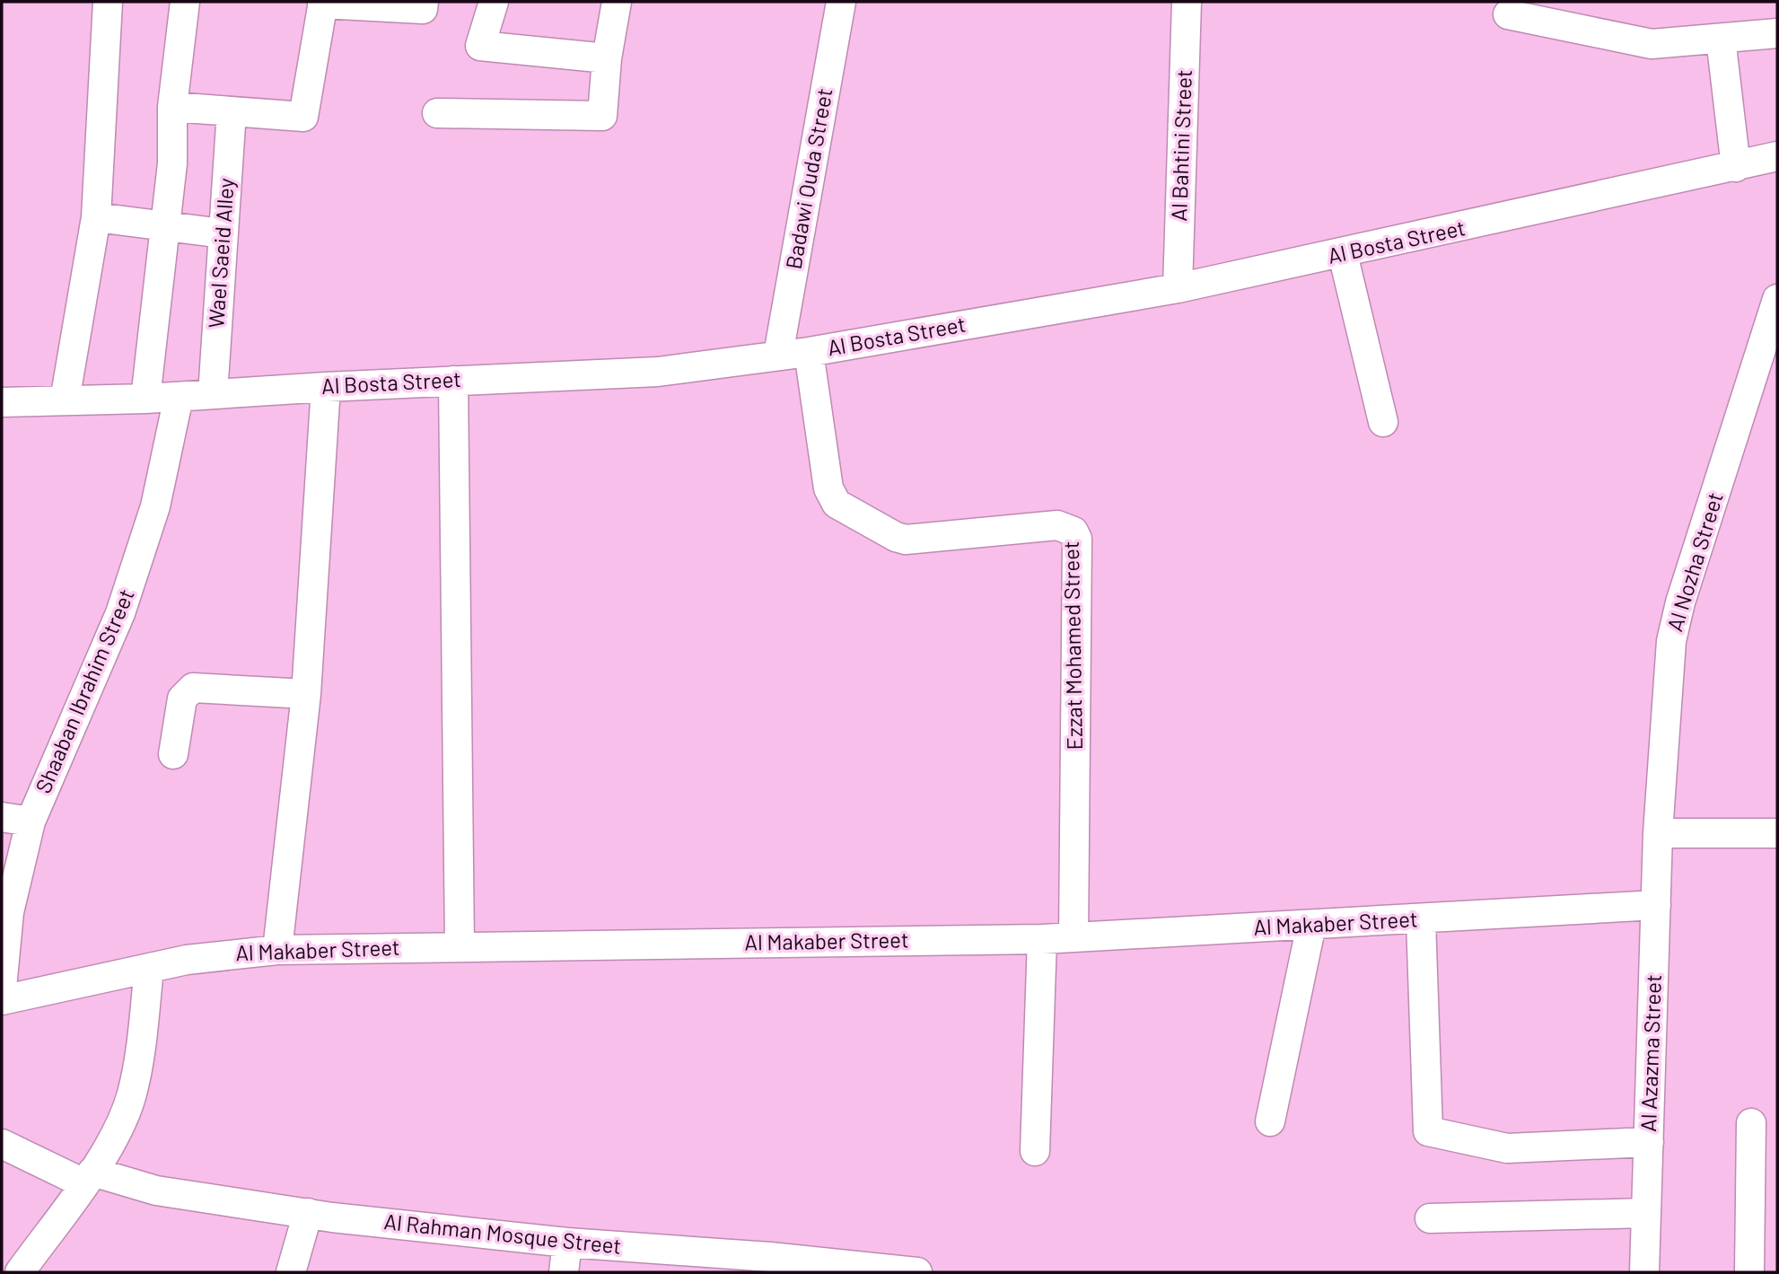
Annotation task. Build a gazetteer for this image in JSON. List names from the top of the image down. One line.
{"streets":{"street":["Al Bahtini Street","Badawi Ouda Street","Al Bosta Street","Wael Saeid Alley","Al Nozha Street","Ezzat Mohamed Street","Shaaban Ibrahim Street","Al Makaber Street","Al Azazma Street","Al Rahman Mosque Street"]},"crossings":[["Al Bahtini Street","Al Bosta Street"],["Badawi Ouda Street","Al Bosta Street"],["Al Bosta Street","Wael Saeid Alley"],["Al Bosta Street","Ezzat Mohamed Street"],["Al Bosta Street","Shaaban Ibrahim Street"],["Al Nozha Street","Al Azazma Street"],["Ezzat Mohamed Street","Al Makaber Street"],["Al Makaber Street","Al Azazma Street"]]}
